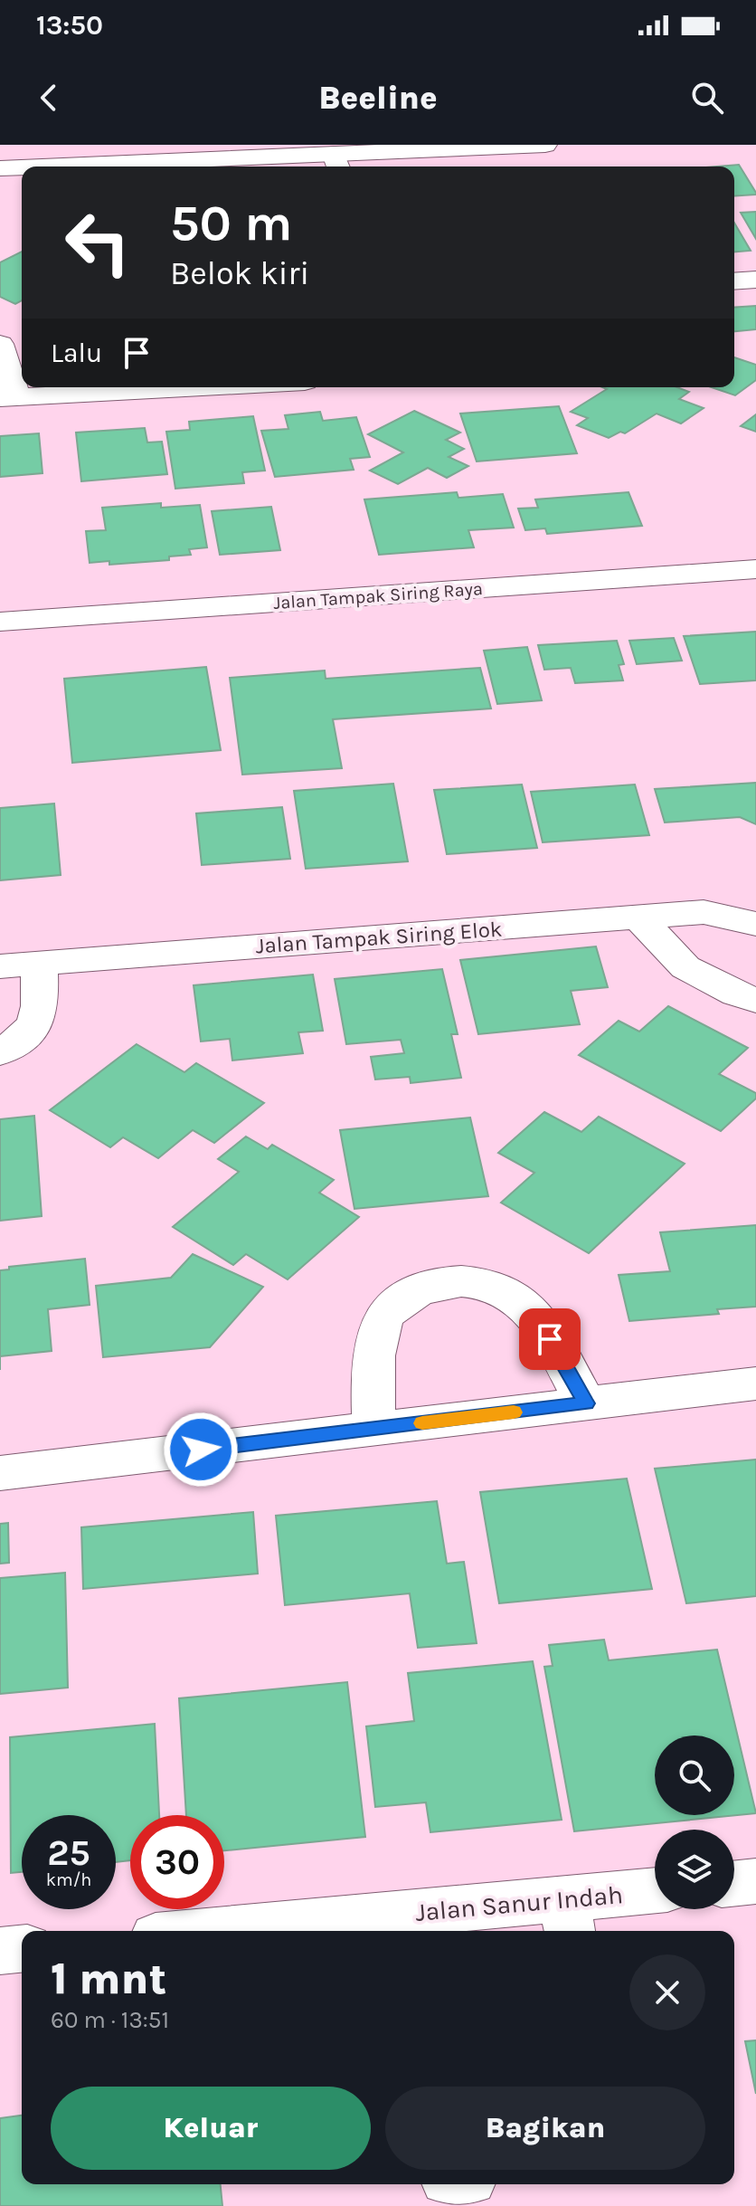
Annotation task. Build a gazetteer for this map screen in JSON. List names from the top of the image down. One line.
{"streets":{"street":["Jalan Tampak Siring Raya","Jalan Tampak Siring Elok","Jalan Sanur Indah"]},"page":{"status":"13:50","header":"Beeline","turn":["50 m","Belok kiri"],"then":"Lalu","speed":"25 km/h","limit":"30","heading":["1 mnt","60 m · 13:51"],"buttons":["Keluar","Bagikan"]}}
